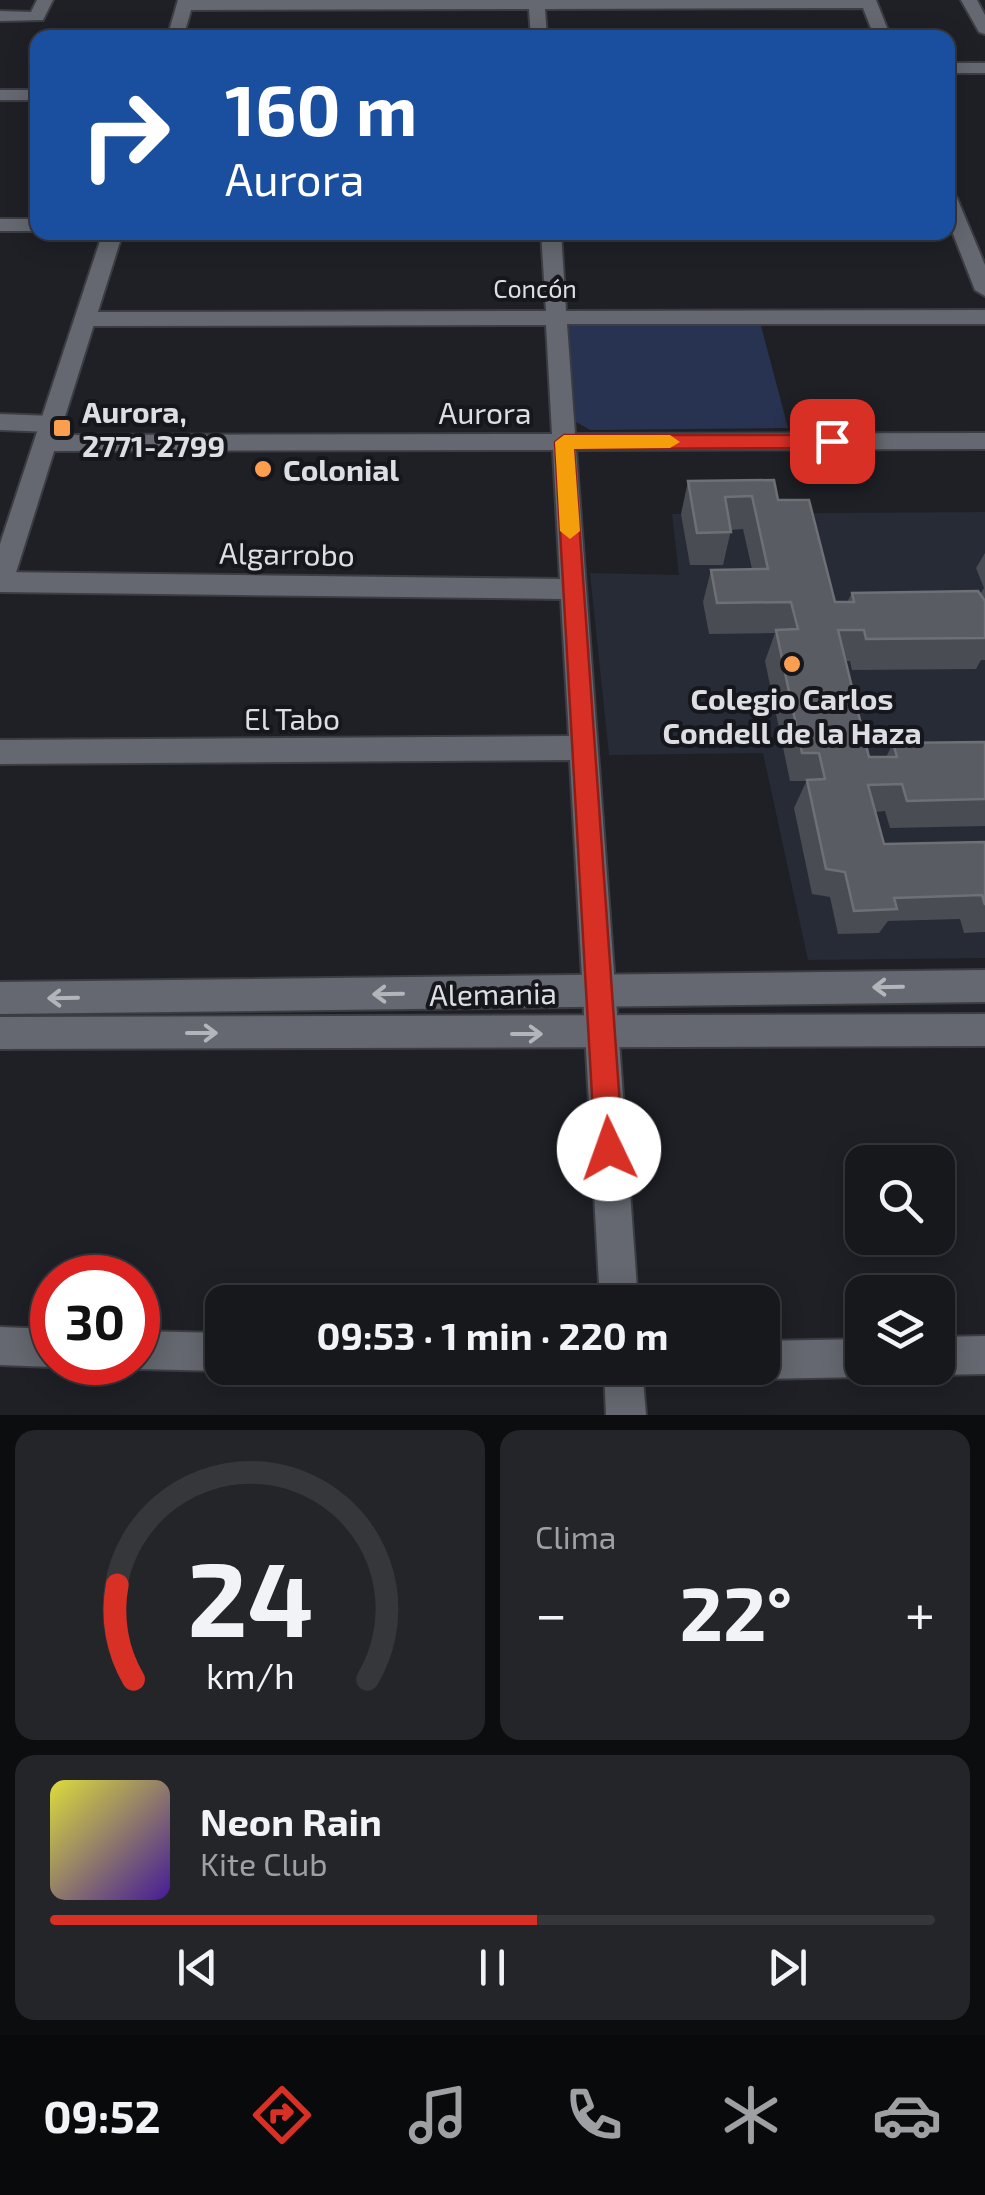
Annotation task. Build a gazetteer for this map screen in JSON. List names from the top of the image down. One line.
{"streets":{"street":["Concón","Aurora","Algarrobo","El Tabo","Alemania"]},"places":{"transit":["Aurora, 2771-2799"],"other":["Colonial","Colegio Carlos Condell de la Haza"]},"page":{"turn":["160 m","Aurora"],"limit":"30","trip":"09:53 · 1 min · 220 m","tile":"Clima","heat":["−","22°","+"],"song":["Neon Rain","Kite Club"],"tabs":"09:52","gauge":["24","km/h"]}}
